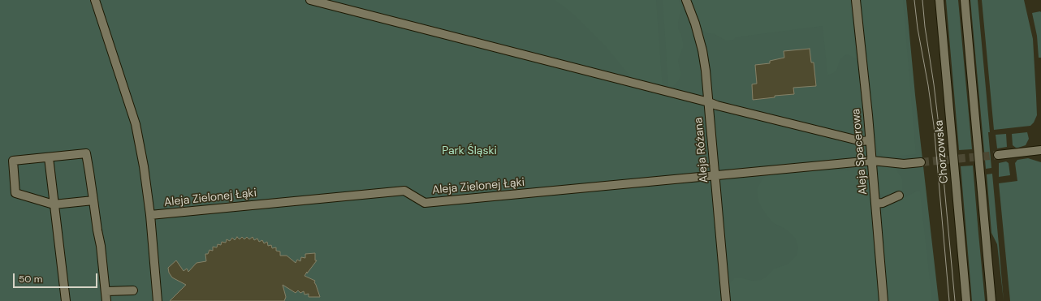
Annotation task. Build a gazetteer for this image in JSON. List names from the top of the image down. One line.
{"streets":{"street":["Aleja Różana","Aleja Spacerowa","Chorzowska","Aleja Zielonej Łąki"]},"crossings":[["Aleja Różana","Aleja Zielonej Łąki"],["Aleja Spacerowa","Aleja Zielonej Łąki"]],"parks":["Park Śląski"],"scale_bar":"50 m"}
